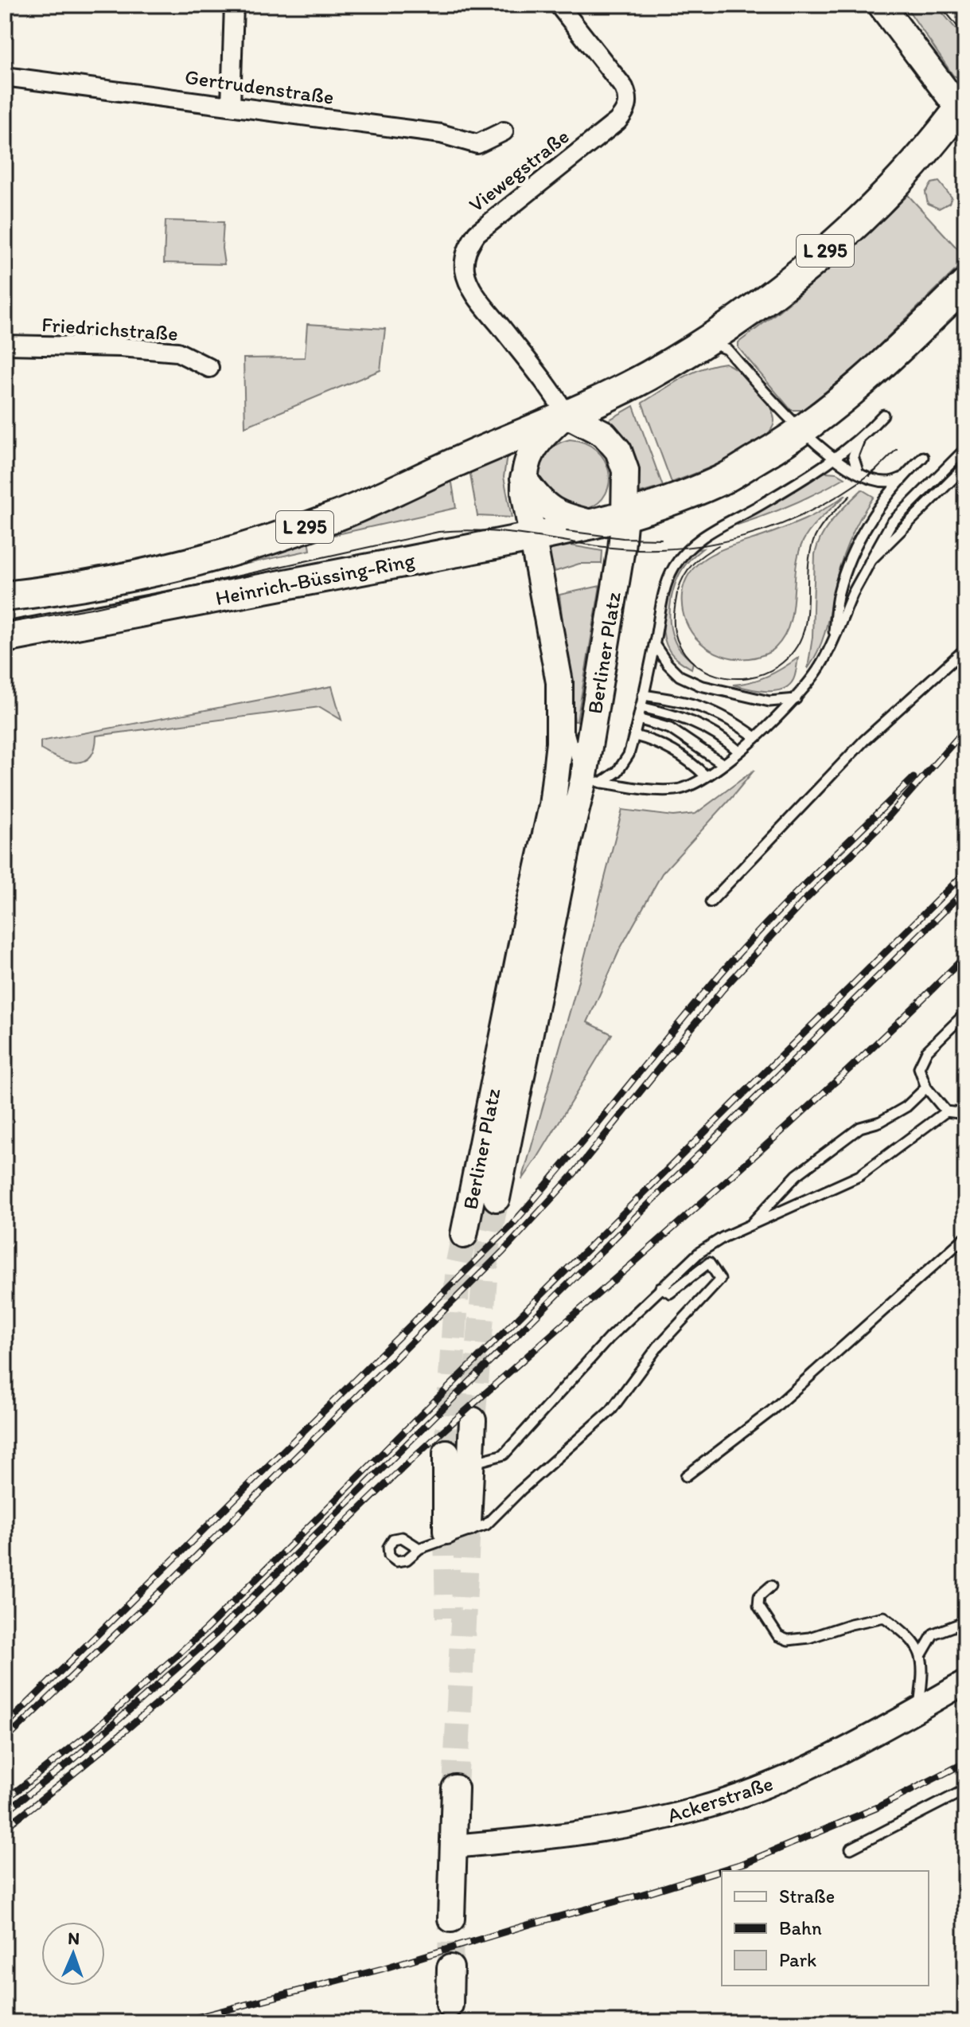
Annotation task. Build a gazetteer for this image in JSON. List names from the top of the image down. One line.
{"streets":{"main road":["L 295","Heinrich-Büssing-Ring","Berliner Platz"],"street":["Gertrudenstraße","Viewegstraße","Friedrichstraße","Ackerstraße"]},"crossings":[["Viewegstraße","L 295"],["Viewegstraße","Heinrich-Büssing-Ring"],["Viewegstraße","Berliner Platz"],["L 295","Heinrich-Büssing-Ring"],["L 295","Berliner Platz"],["Heinrich-Büssing-Ring","Berliner Platz"]],"legend":["Straße","Bahn","Park"],"north":"top"}
